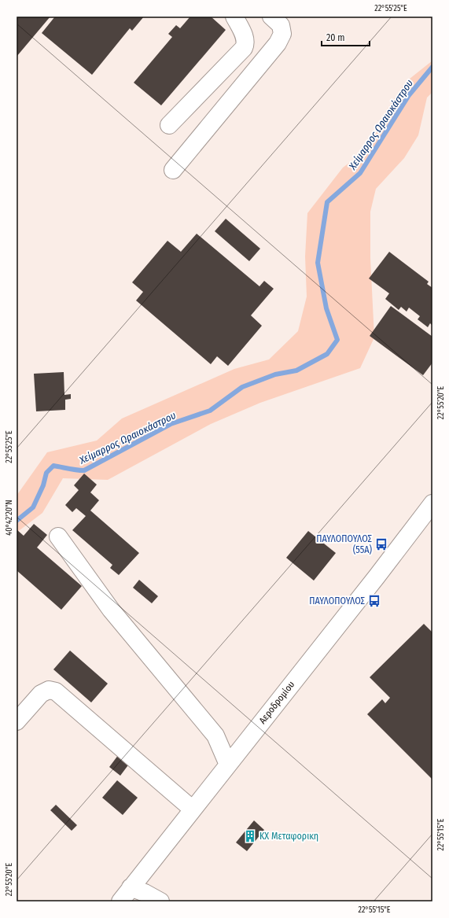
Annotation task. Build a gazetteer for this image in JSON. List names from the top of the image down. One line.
{"streets":{"street":["Αεροδρομίου"]},"water":["Χείμαρρος Ωραιοκάστρου"],"places":{"bus stop":["ΠΑΥΛΟΠΟΥΛΟΣ (55Α)","ΠΑΥΛΟΠΟΥΛΟΣ"],"building":["ΚΧ Μεταφορικη"]},"scale_bar":"20 m","coordinates":["22°55'25\"E","22°55'20\"E","40°42'20\"N","22°55'15\"E"]}
